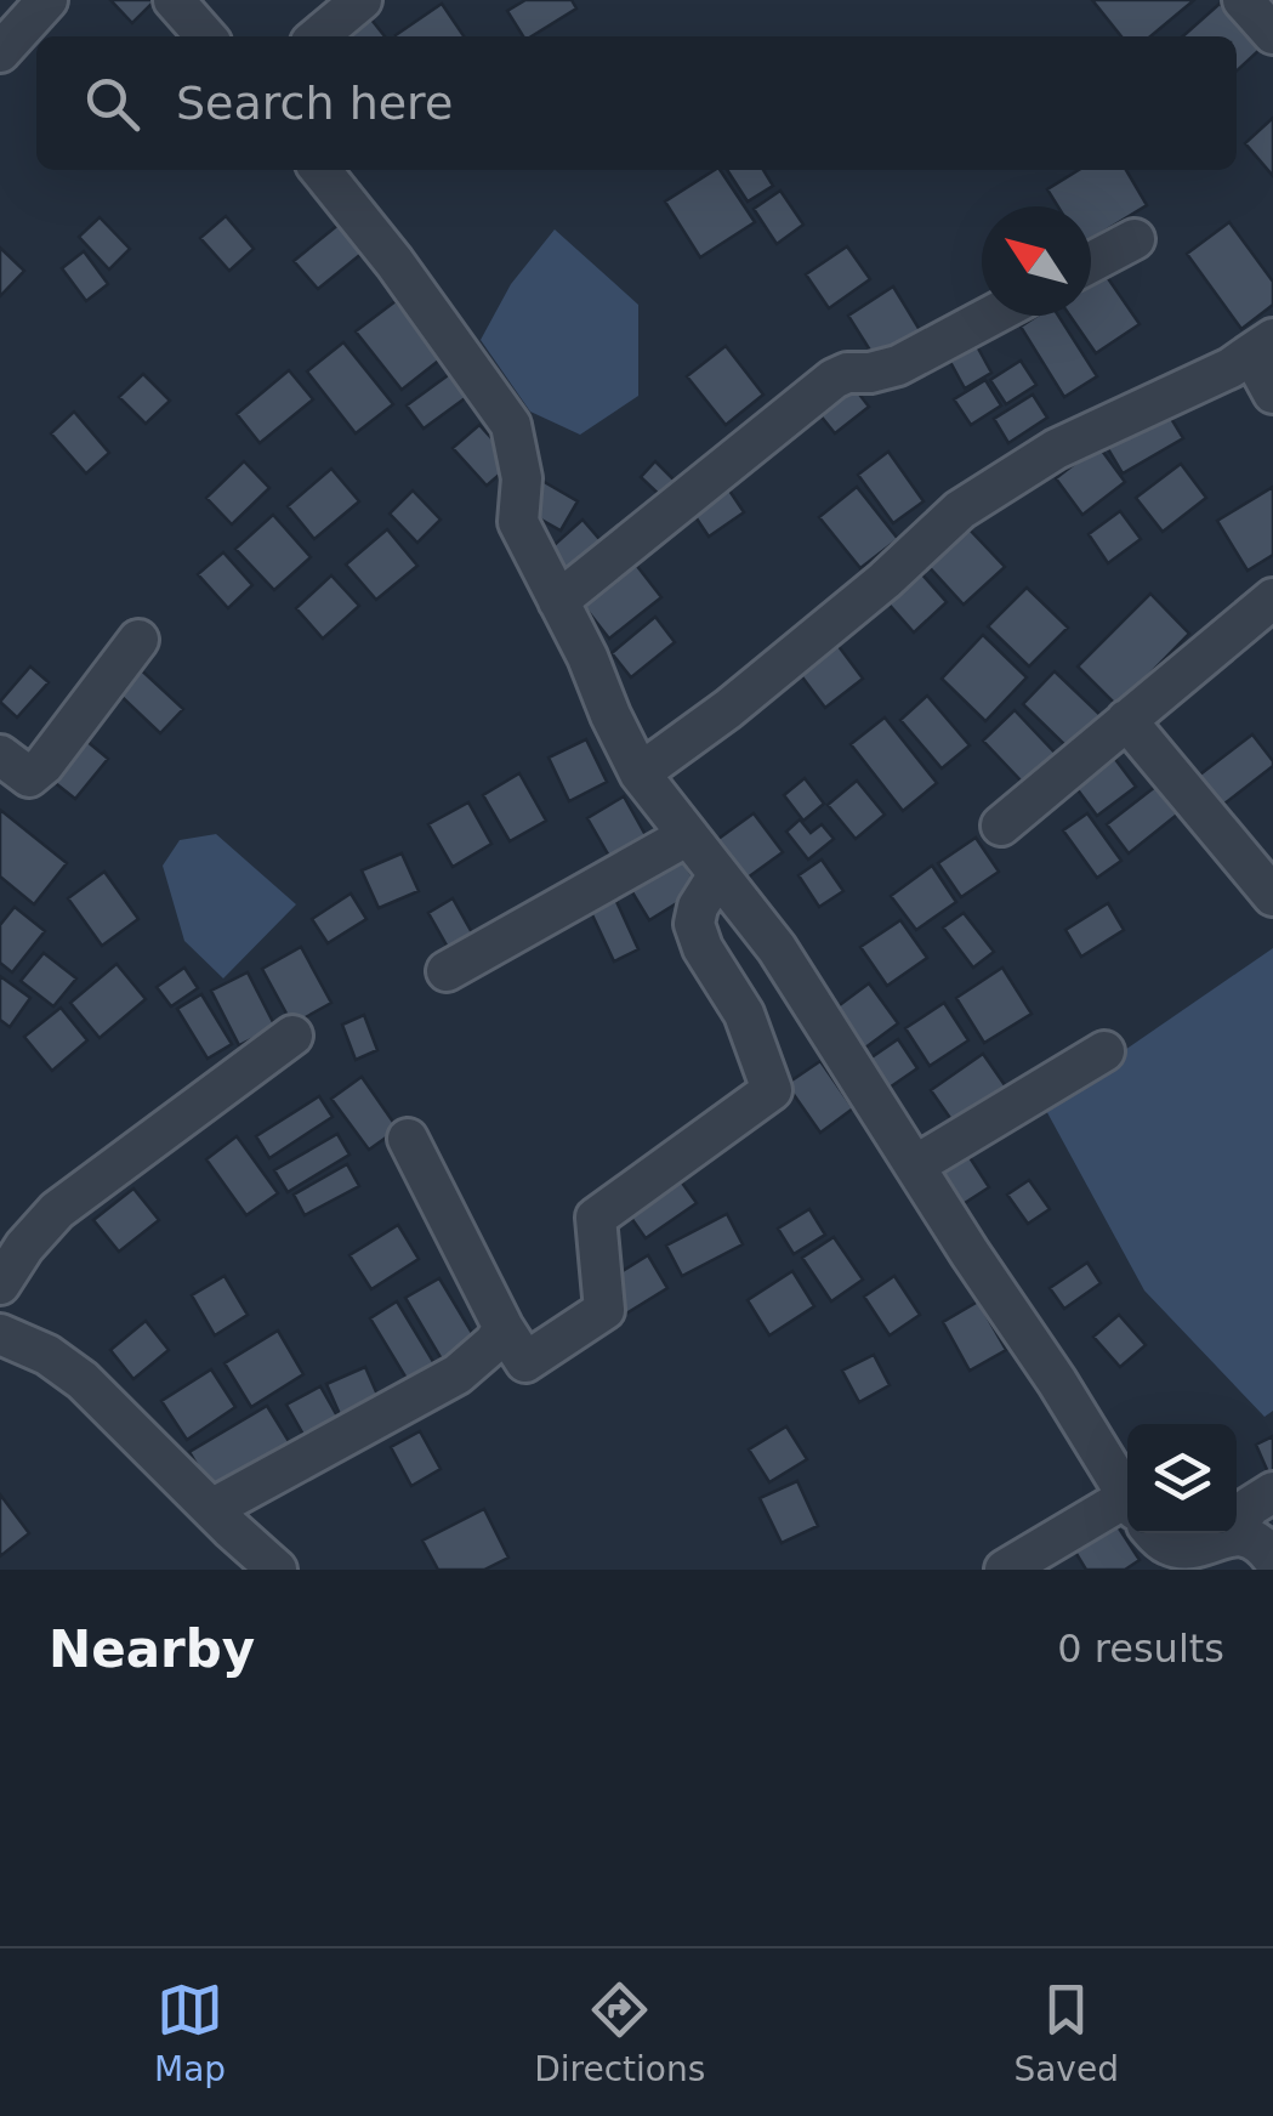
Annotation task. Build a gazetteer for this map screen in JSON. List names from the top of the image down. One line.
{"north":"top left","page":{"search":"Search here","heading":["Nearby","0 results"],"nav":["Map","Directions","Saved"]}}
